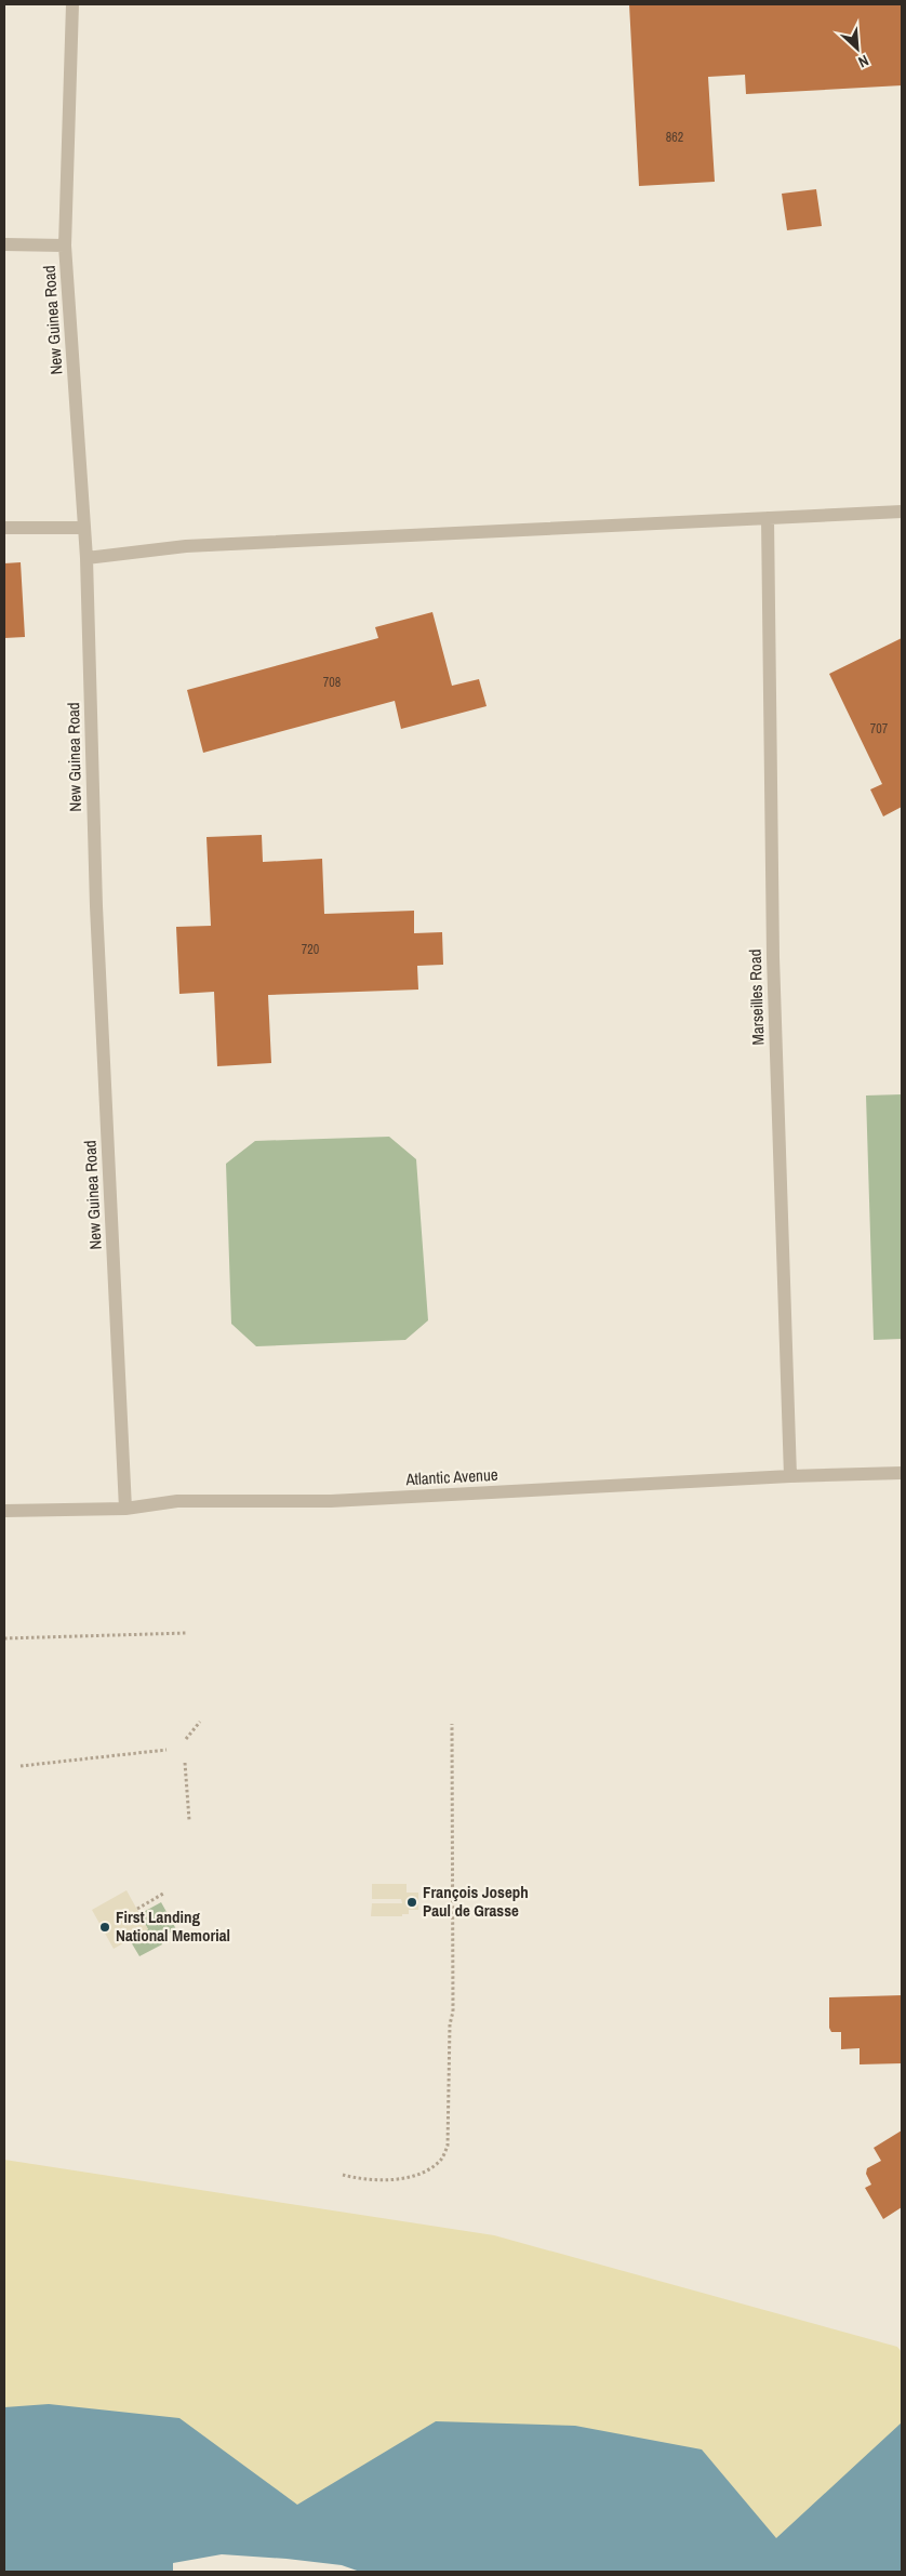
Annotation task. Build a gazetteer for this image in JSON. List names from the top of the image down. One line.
{"streets":{"street":["New Guinea Road","Marseilles Road","Atlantic Avenue"]},"crossings":[["New Guinea Road","Atlantic Avenue"],["Marseilles Road","Atlantic Avenue"]],"places":["François Joseph Paul de Grasse","First Landing National Memorial"],"house_numbers":["862","708","707","720"],"north":"bottom right"}
